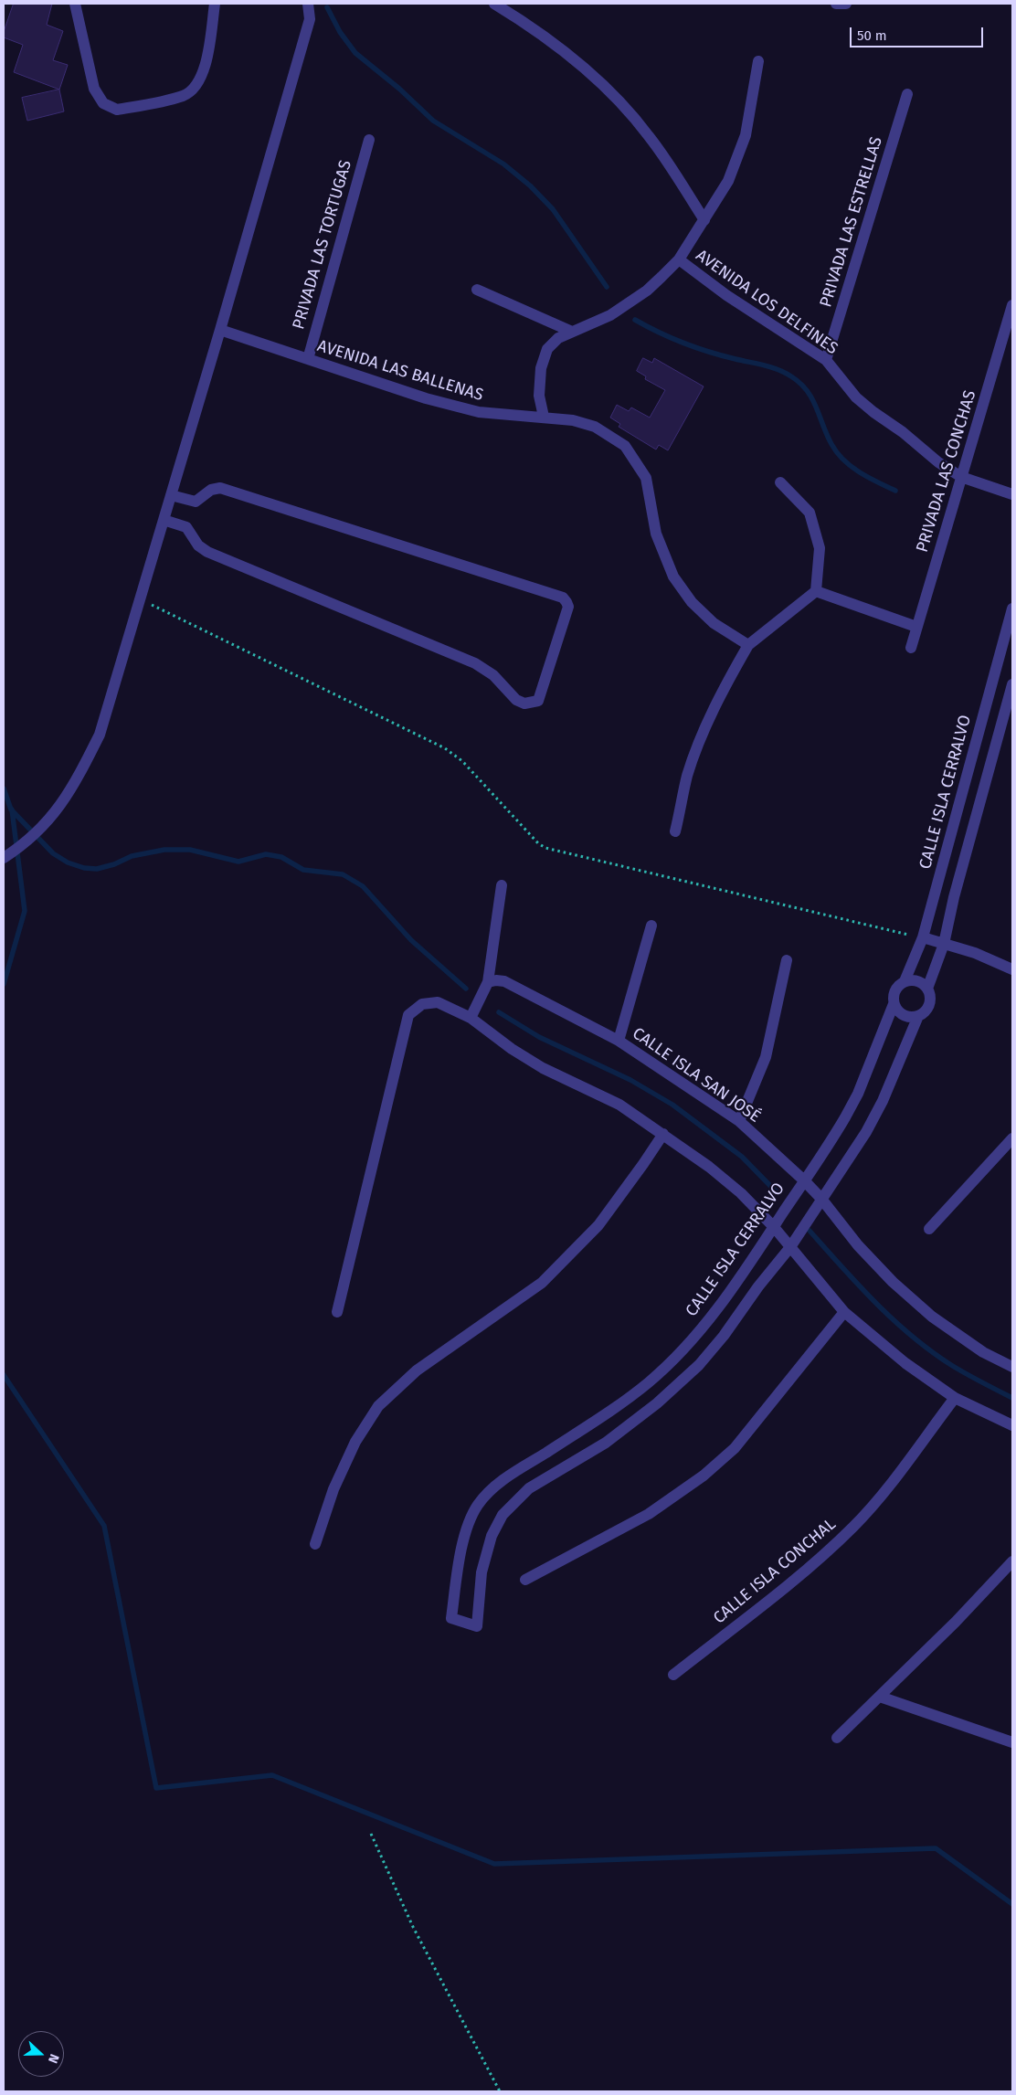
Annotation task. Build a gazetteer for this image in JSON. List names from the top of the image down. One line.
{"streets":{"street":["PRIVADA LAS ESTRELLAS","PRIVADA LAS TORTUGAS","AVENIDA LOS DELFINES","AVENIDA LAS BALLENAS","PRIVADA LAS CONCHAS","CALLE ISLA CERRALVO","CALLE ISLA SAN JOSÉ","CALLE ISLA CONCHAL"]},"crossings":[["PRIVADA LAS ESTRELLAS","AVENIDA LOS DELFINES"],["PRIVADA LAS TORTUGAS","AVENIDA LAS BALLENAS"],["AVENIDA LOS DELFINES","PRIVADA LAS CONCHAS"],["CALLE ISLA CERRALVO","CALLE ISLA SAN JOSÉ"]],"scale_bar":"50 m","north":"right"}
